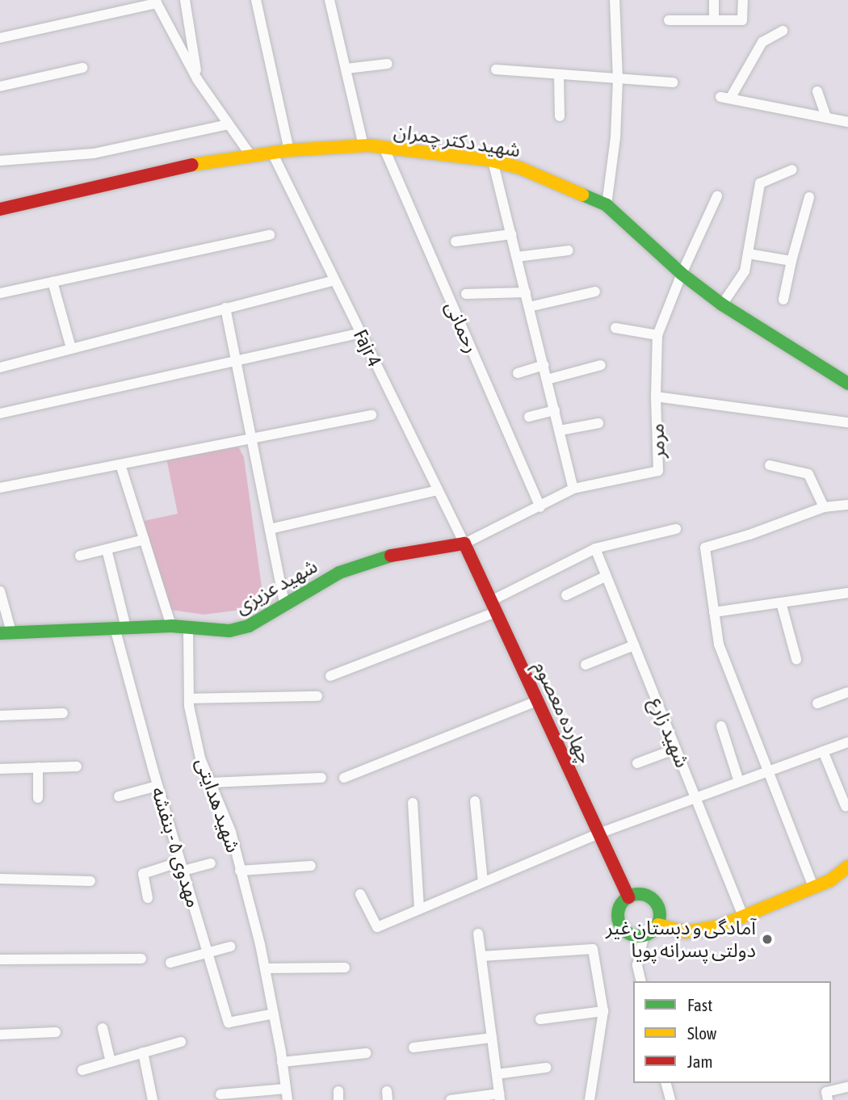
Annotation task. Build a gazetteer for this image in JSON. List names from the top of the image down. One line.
{"streets":{"street":["شهید دکتر چمران","رحمانی","Fajr 4","مرمر","شهید عزیزی","چهارده معصوم","شهید زارع","شهید هدایتی","مهدوی ۵ - بنفشه"]},"crossings":[["شهید دکتر چمران","رحمانی"],["شهید دکتر چمران","Fajr 4"],["رحمانی","مرمر"],["Fajr 4","مرمر"],["Fajr 4","شهید عزیزی"],["Fajr 4","چهارده معصوم"],["مرمر","شهید عزیزی"],["مرمر","چهارده معصوم"],["شهید عزیزی","چهارده معصوم"],["شهید عزیزی","شهید هدایتی"],["شهید عزیزی","مهدوی ۵ - بنفشه"],["شهید هدایتی","مهدوی ۵ - بنفشه"]],"places":["آمادگی و دبستان غیر دولتی پسرانه پویا"],"legend":["Fast","Slow","Jam"]}
